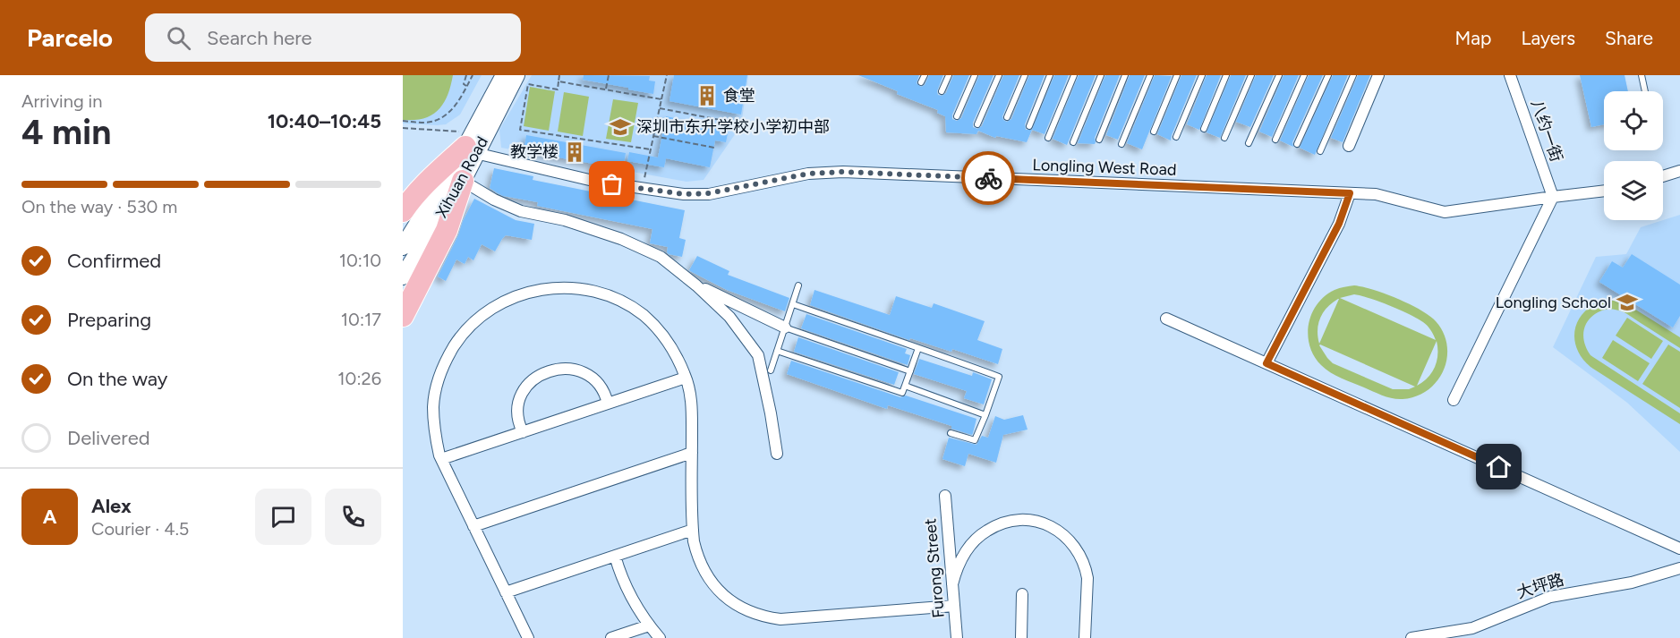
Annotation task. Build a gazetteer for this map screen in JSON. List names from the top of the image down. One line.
{"streets":{"main road":["Xihuan Road"],"street":["八约一街","Longling West Road","Furong Street","大坪路"]},"crossings":[["八约一街","Longling West Road"],["Longling West Road","Xihuan Road"]],"places":{"building":["食堂","教学楼"],"school or university":["深圳市东升学校小学初中部","Longling School"]},"page":{"header":"Parcelo","search":"Search here","nav":["Map","Layers","Share"],"heading":["4 min","Arriving in","10:40–10:45"],"panel":["Alex","Courier · 4.5"],"bar":"On the way · 530 m","list":[["Confirmed","10:10"],["Preparing","10:17"],["On the way","10:26"],"Delivered"],"round":"A"}}
